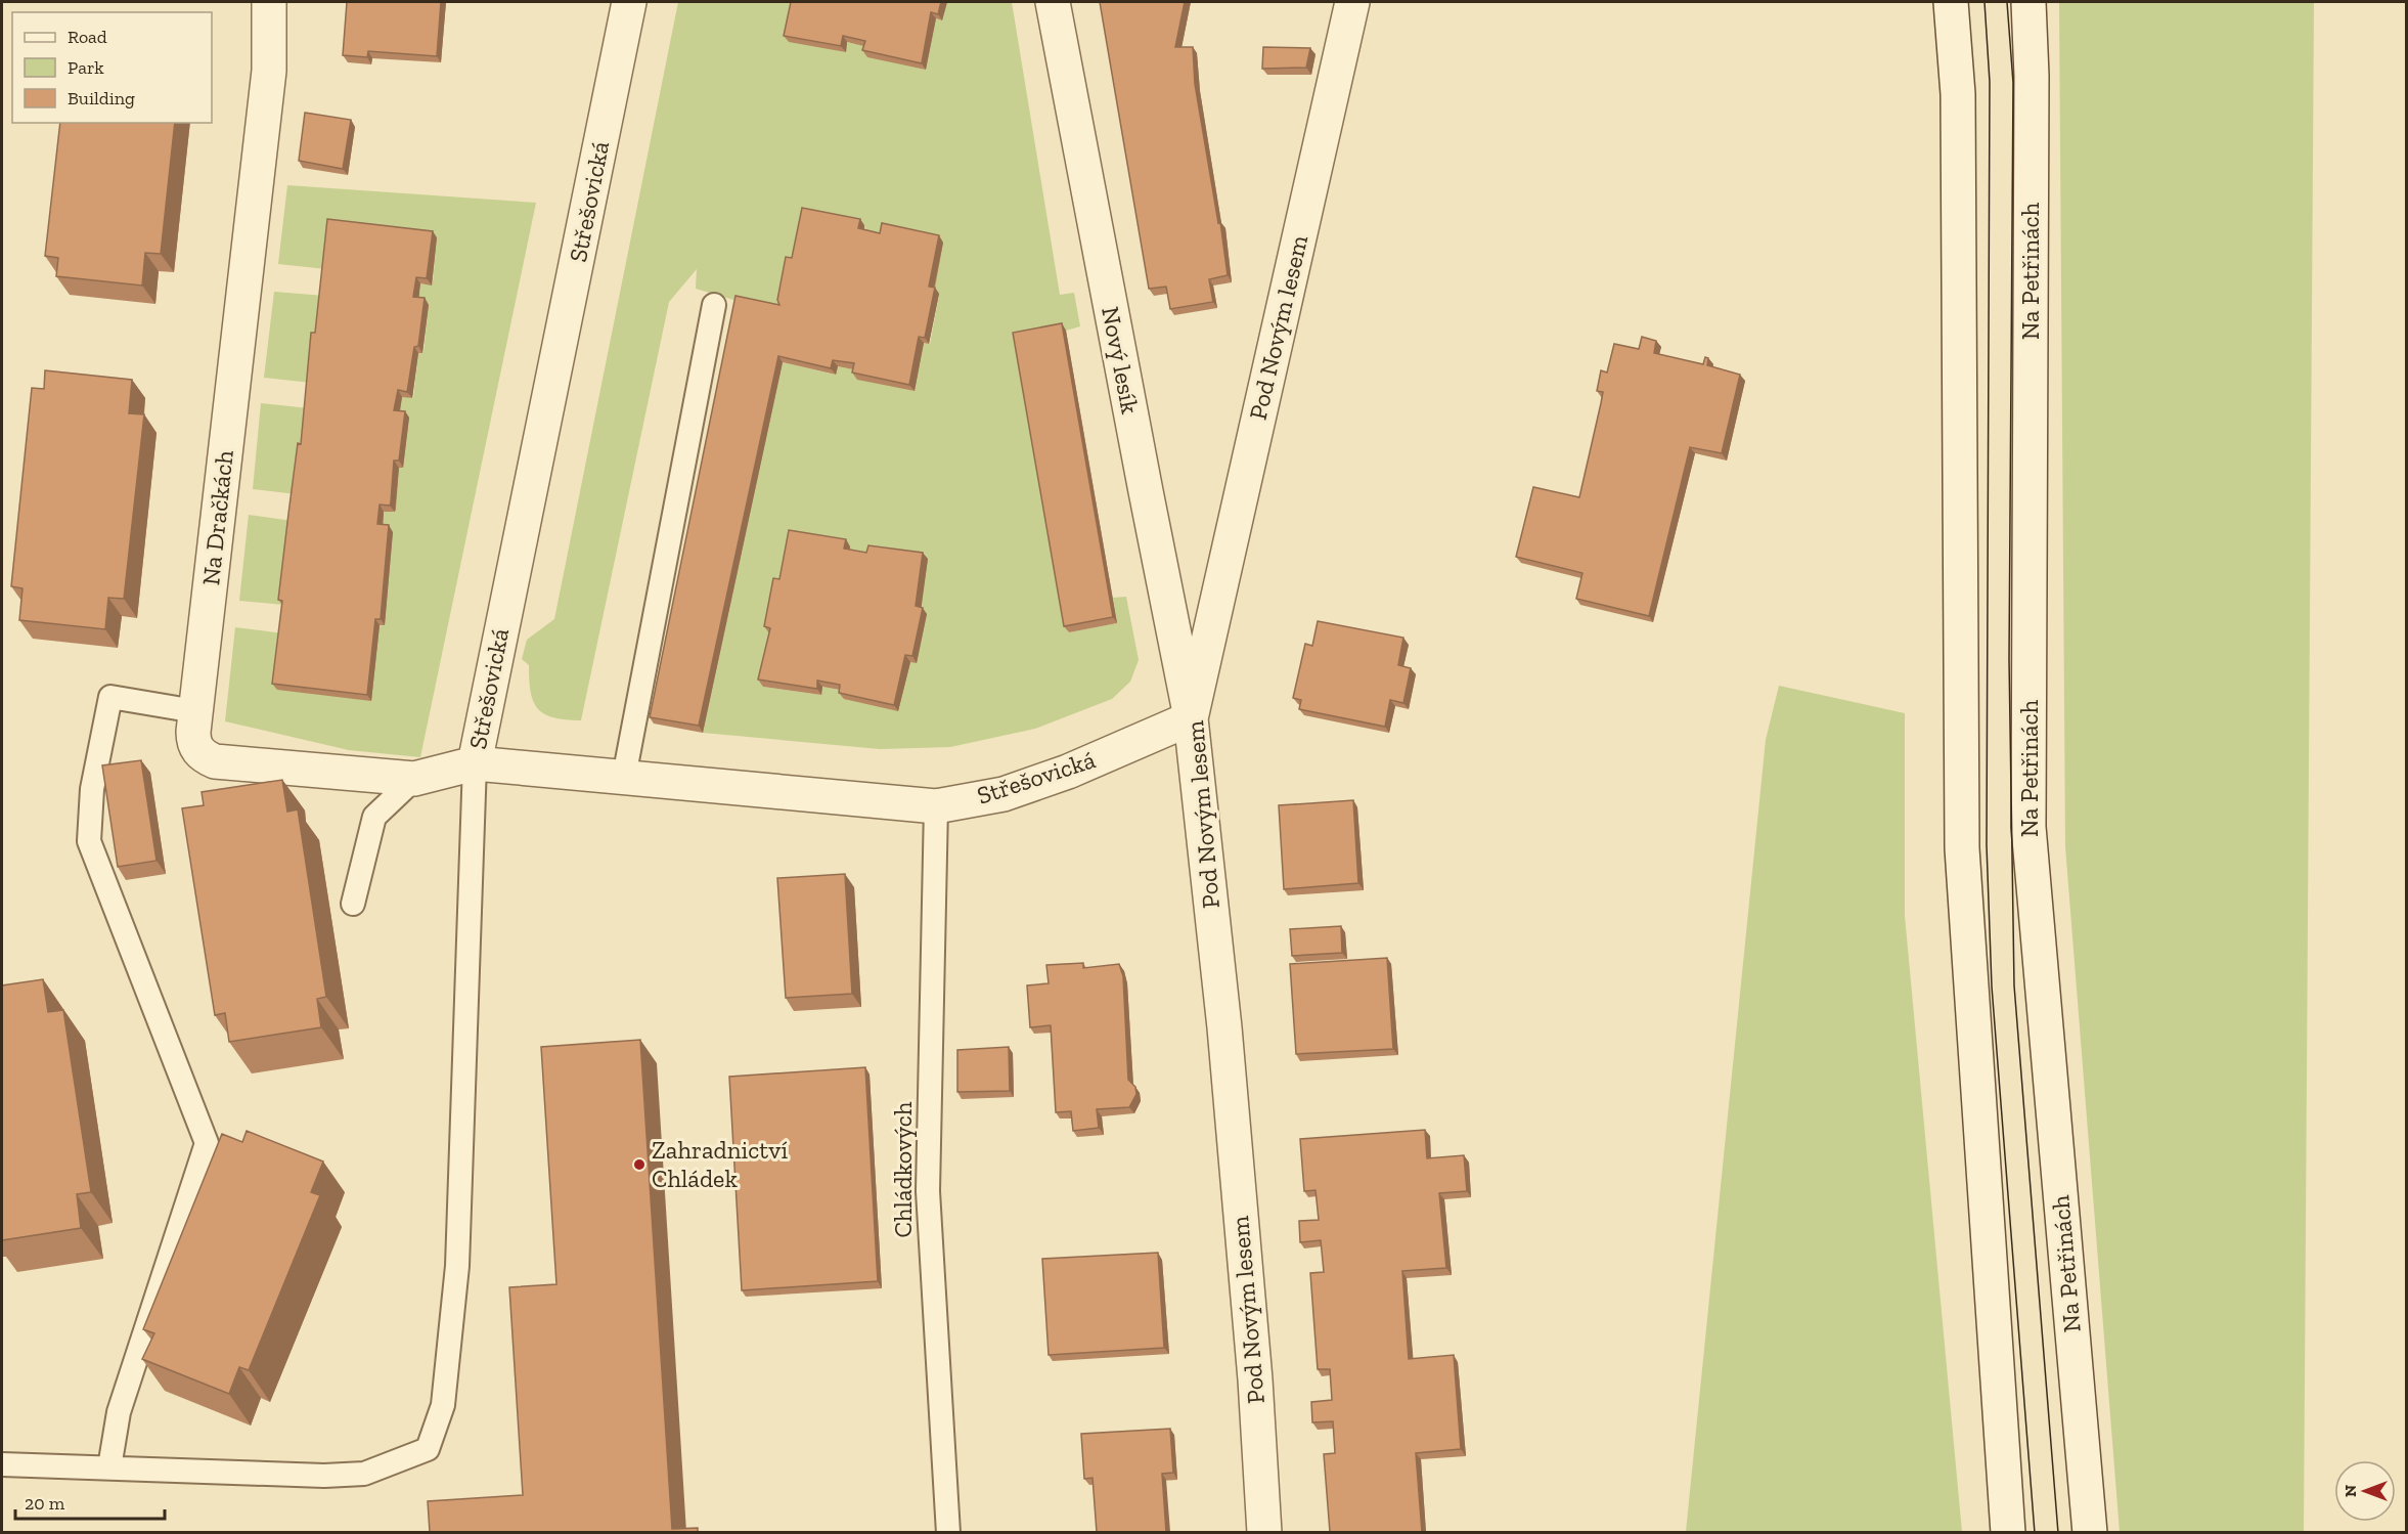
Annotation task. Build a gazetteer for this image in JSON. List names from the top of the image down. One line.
{"streets":{"street":["Střešovická","Na Petřinách","Pod Novým lesem","Nový lesík","Na Dračkách"],"lane":["Chládkových"]},"crossings":[["Střešovická","Pod Novým lesem"],["Střešovická","Nový lesík"],["Střešovická","Na Dračkách"],["Střešovická","Chládkových"],["Pod Novým lesem","Nový lesík"]],"places":["Zahradnictví Chládek"],"legend":["Road","Park","Building"],"scale_bar":"20 m","north":"left"}
